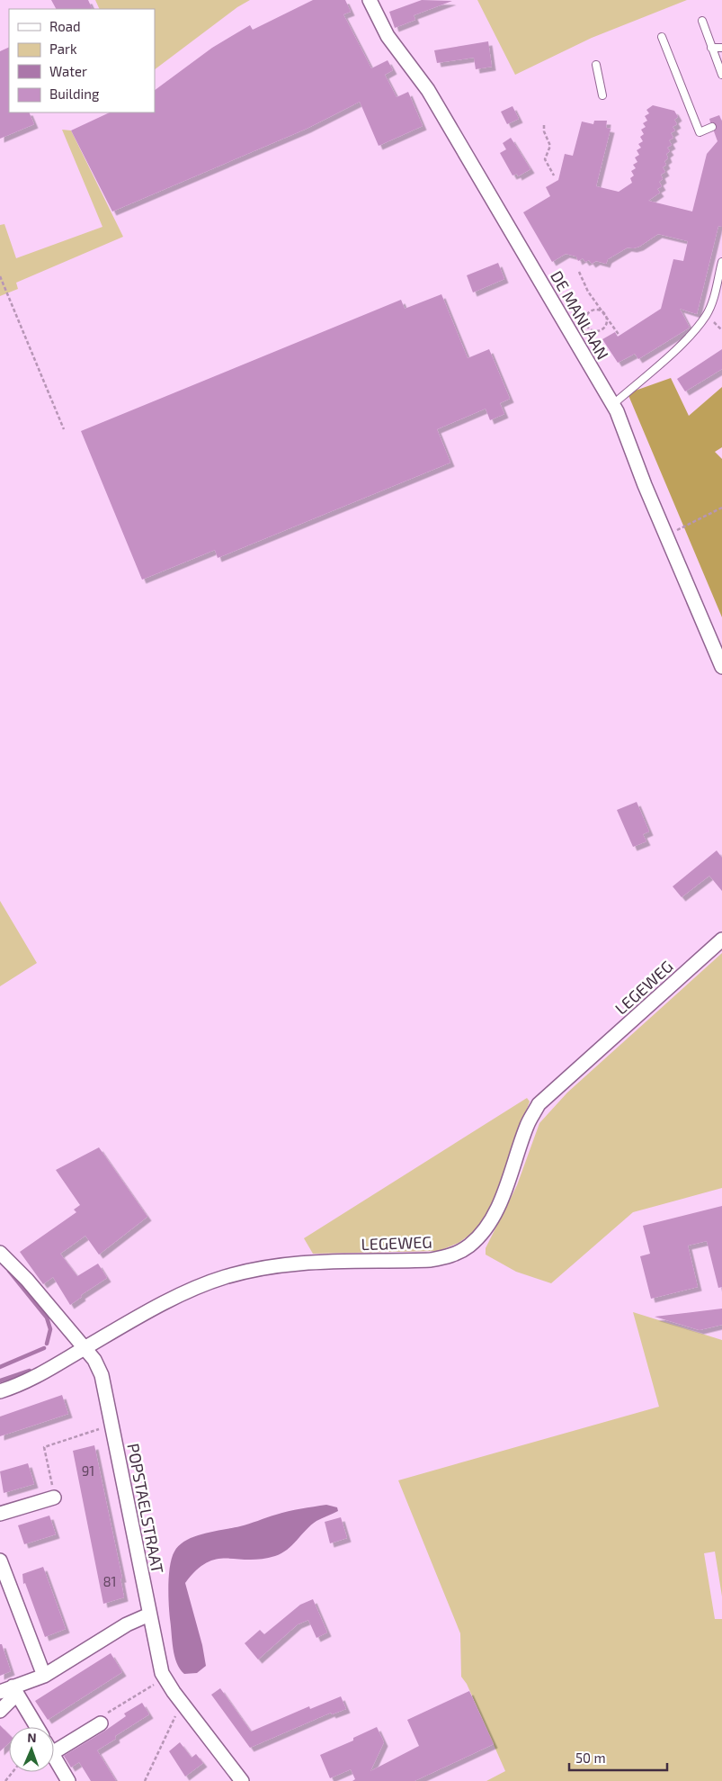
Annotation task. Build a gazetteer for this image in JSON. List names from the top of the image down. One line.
{"streets":{"street":["DE MANLAAN","LEGEWEG","POPSTAELSTRAAT"]},"crossings":[["LEGEWEG","POPSTAELSTRAAT"]],"house_numbers":["91","81"],"legend":["Road","Park","Water","Building"],"scale_bar":"50 m","north":"top"}
